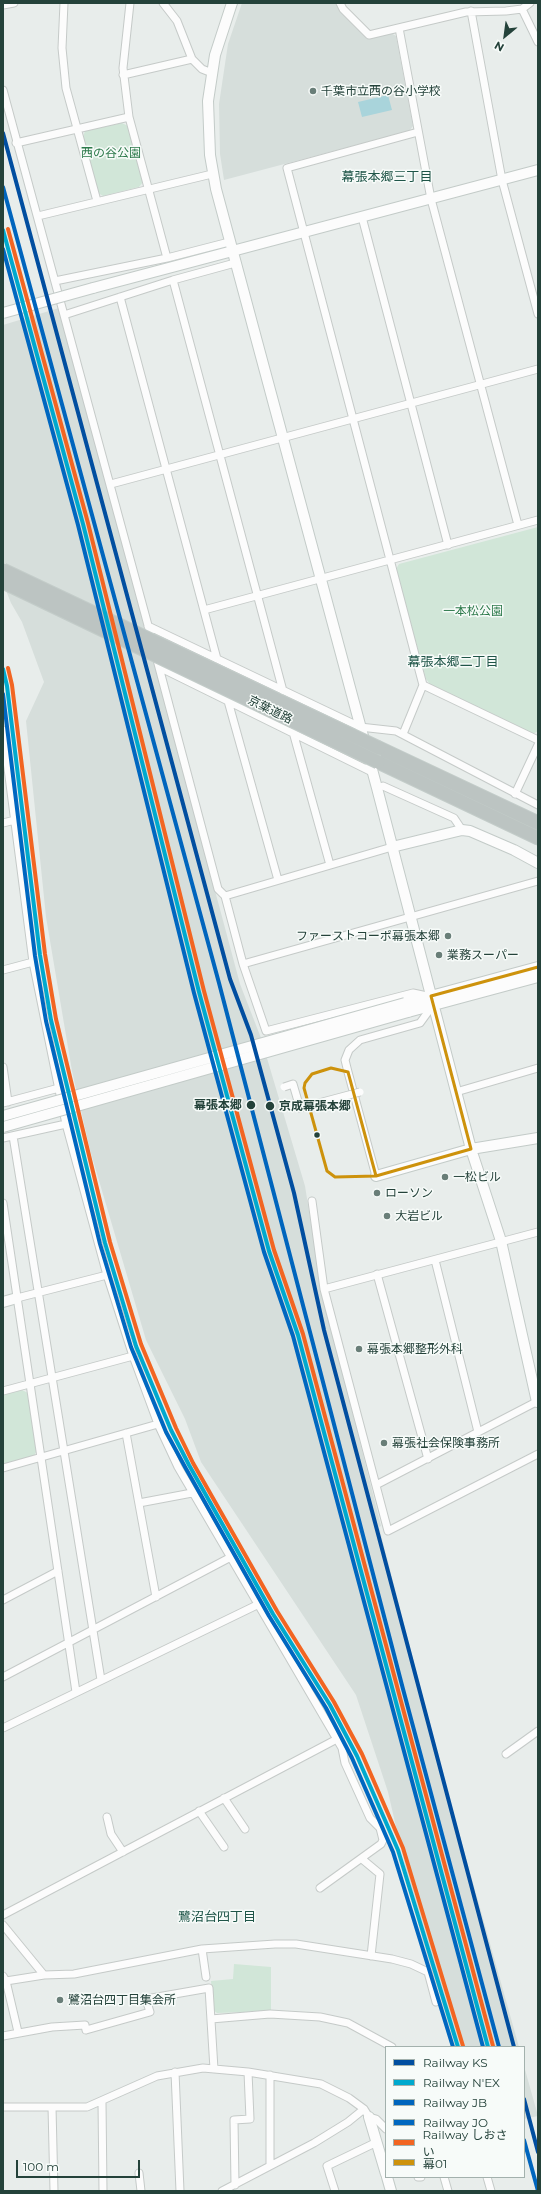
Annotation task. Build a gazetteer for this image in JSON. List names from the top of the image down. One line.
{"streets":{"highway":["京葉道路"]},"districts":["幕張本郷三丁目","幕張本郷二丁目","鷺沼台四丁目"],"parks":["西の谷公園","一本松公園"],"places":["千葉市立西の谷小学校","ファーストコーポ幕張本郷","業務スーパー","幕張本郷","京成幕張本郷","一松ビル","ローソン","大岩ビル","幕張本郷整形外科","幕張社会保険事務所","鷺沼台四丁目集会所"],"lines":["rail line KS","rail line JB","rail line しおさい","rail line N'EX","rail line JO","transit line 幕01"],"legend":["Railway KS","Railway N'EX","Railway JB","Railway JO","Railway しおさい","幕01"],"scale_bar":"100 m","north":"bottom left"}
